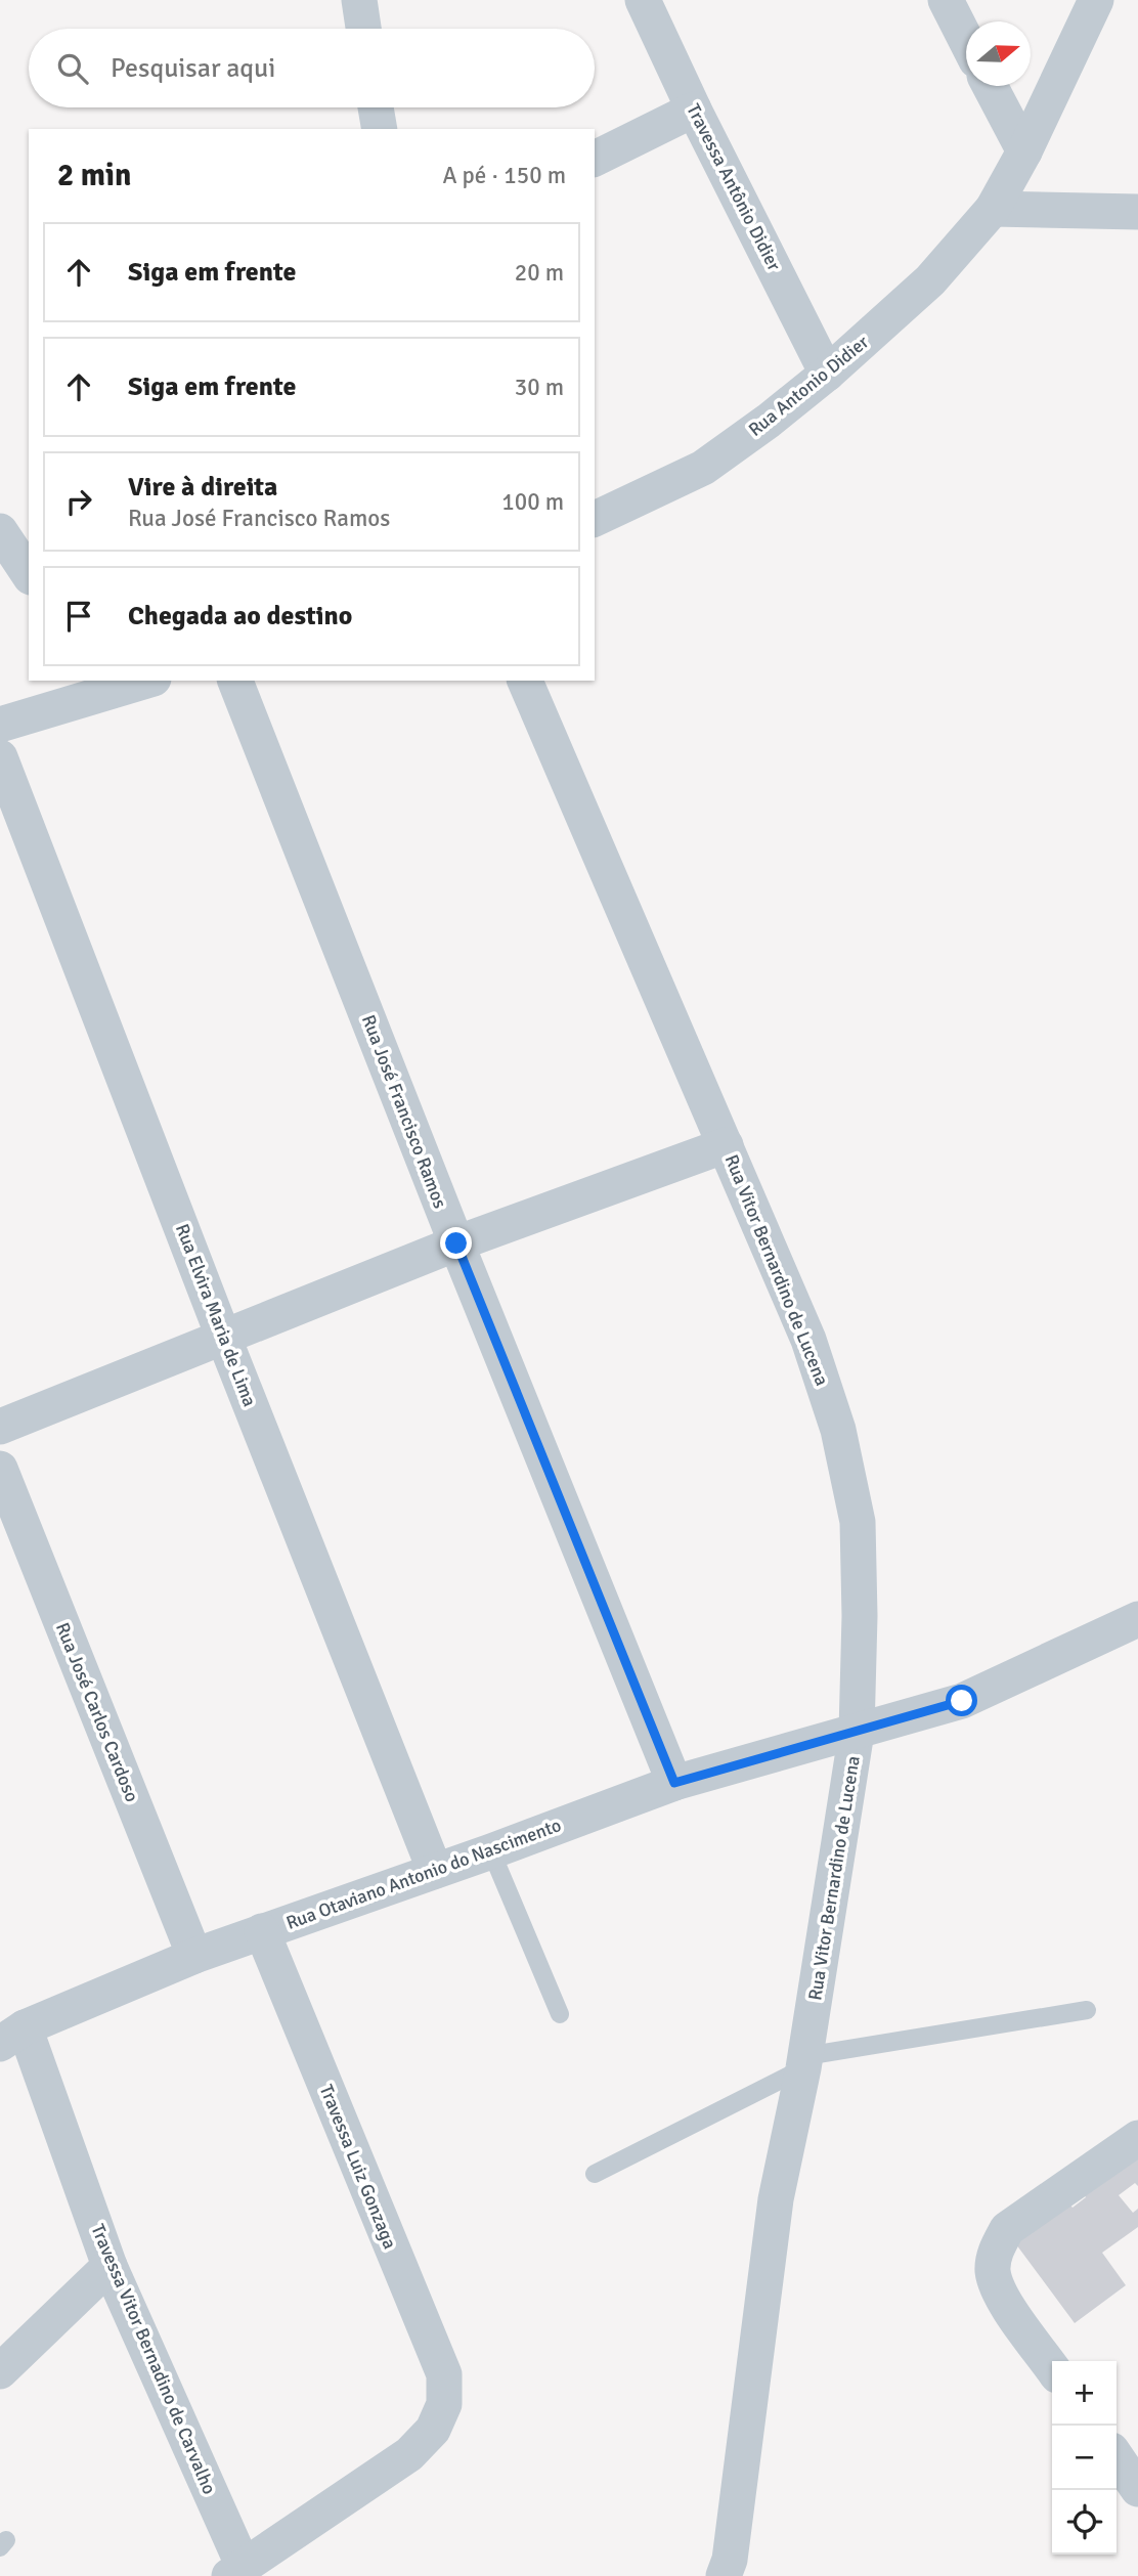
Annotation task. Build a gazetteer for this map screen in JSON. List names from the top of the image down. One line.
{"streets":{"street":["Travessa Antônio Didier","Rua Antonio Didier","Rua José Francisco Ramos","Rua Vitor Bernardino de Lucena","Rua Elvira Maria de Lima","Rua José Carlos Cardoso","Rua Otaviano Antonio do Nascimento","Travessa Luiz Gonzaga","Travessa Vitor Bernadino de Carvalho"]},"crossings":[["Travessa Antônio Didier","Rua Antonio Didier"],["Rua José Francisco Ramos","Rua Otaviano Antonio do Nascimento"],["Rua Vitor Bernardino de Lucena","Rua Otaviano Antonio do Nascimento"],["Rua Elvira Maria de Lima","Rua Otaviano Antonio do Nascimento"],["Rua José Carlos Cardoso","Rua Otaviano Antonio do Nascimento"],["Rua Otaviano Antonio do Nascimento","Travessa Luiz Gonzaga"],["Rua Otaviano Antonio do Nascimento","Travessa Vitor Bernadino de Carvalho"],["Travessa Luiz Gonzaga","Travessa Vitor Bernadino de Carvalho"]],"north":"right","page":{"search":"Pesquisar aqui","heading":["2 min","A pé · 150 m"],"list":[["Siga em frente","20 m"],["Siga em frente","30 m"],["Vire à direita","Rua José Francisco Ramos","100 m"],"Chegada ao destino"],"map_buttons":["+","−"]}}
